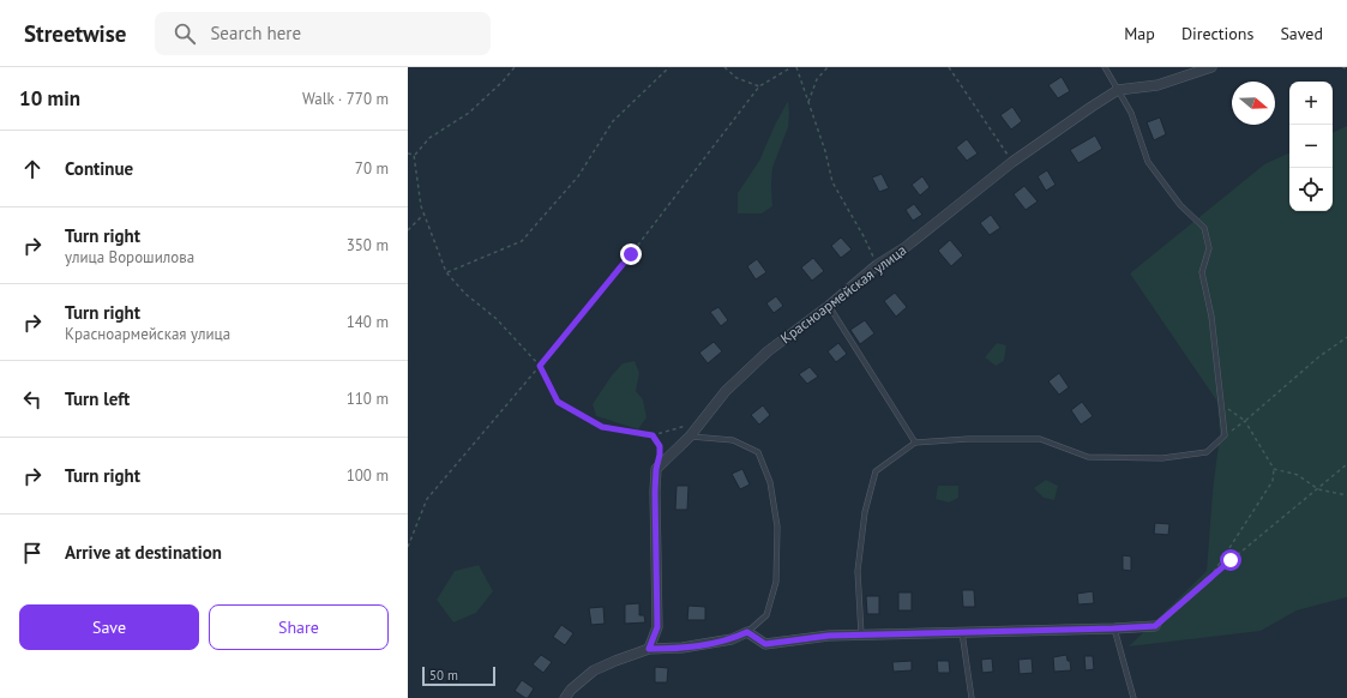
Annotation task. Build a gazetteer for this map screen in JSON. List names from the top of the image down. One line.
{"streets":{"street":["Красноармейская улица"]},"scale_bar":"50 m","north":"right","page":{"header":"Streetwise","search":"Search here","nav":["Map","Directions","Saved"],"heading":["10 min","Walk · 770 m"],"map_buttons":["+","−"],"list":[["Continue","70 m"],["Turn right","улица Ворошилова","350 m"],["Turn right","Красноармейская улица","140 m"],["Turn left","110 m"],["Turn right","100 m"],"Arrive at destination"],"buttons":["Save","Share"],"scale":"50 m"}}
